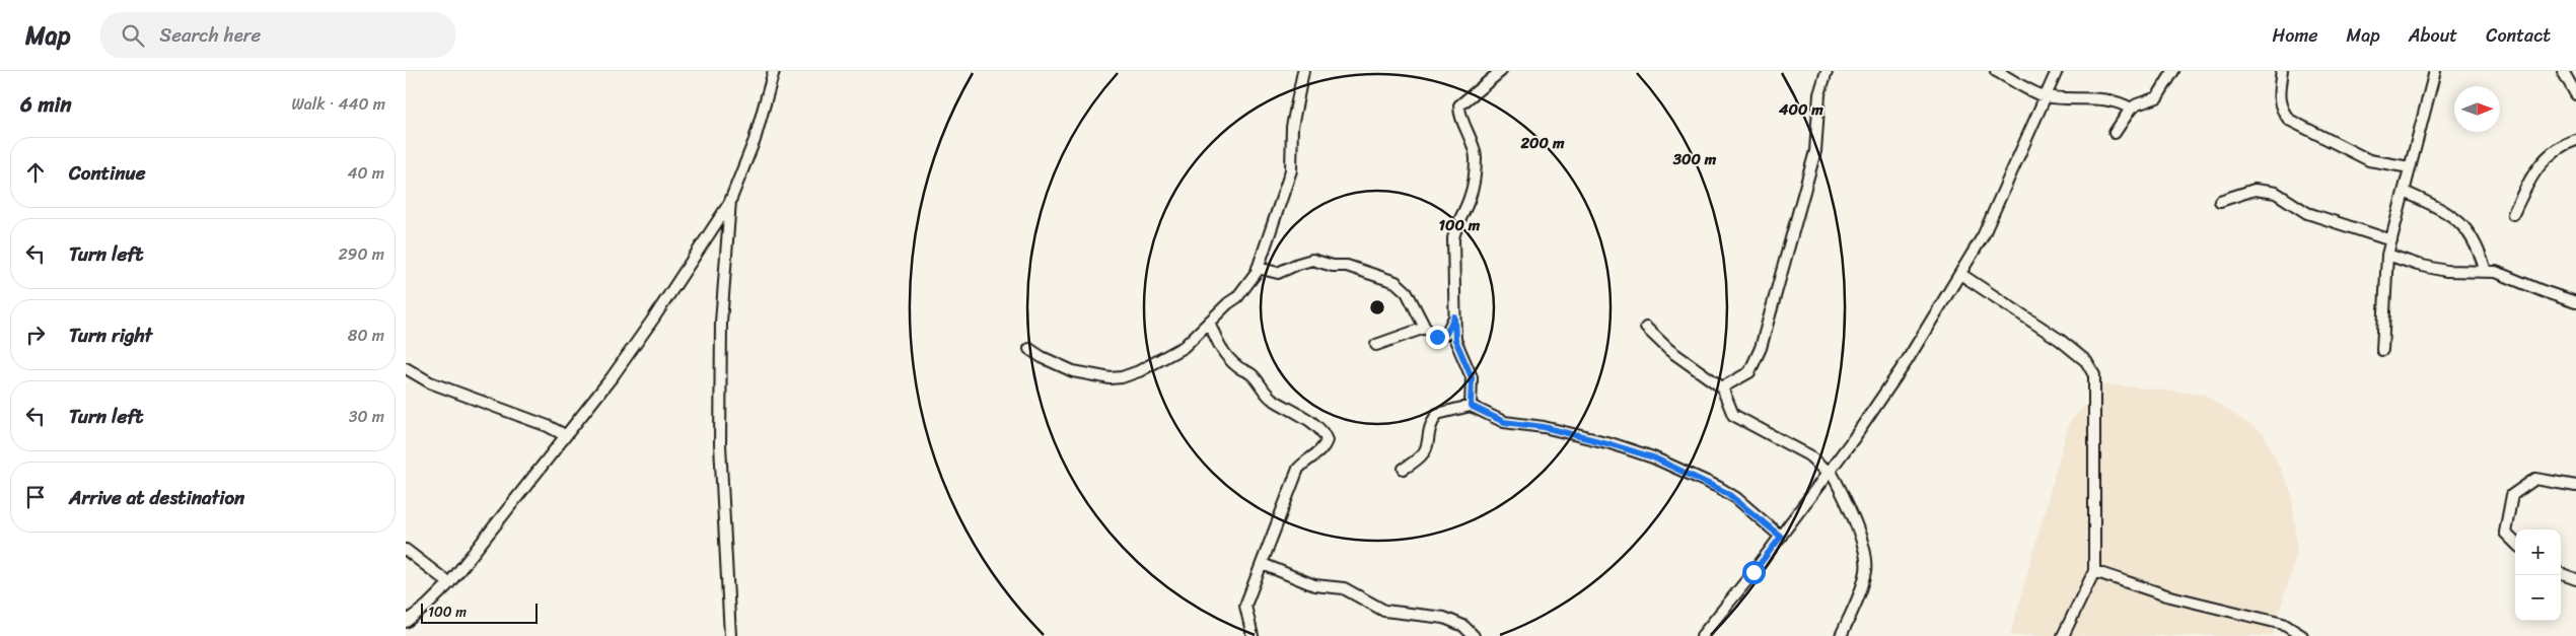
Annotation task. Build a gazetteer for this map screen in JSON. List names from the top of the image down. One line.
{"scale_bar":"100 m","north":"right","page":{"header":"Map","search":"Search here","nav":["Home","Map","About","Contact"],"heading":["6 min","Walk · 440 m"],"list":[["Continue","40 m"],["Turn left","290 m"],["Turn right","80 m"],["Turn left","30 m"],"Arrive at destination"],"map_buttons":["+","−"],"scale":"100 m"},"rings":["400 m","200 m","300 m","100 m"]}
